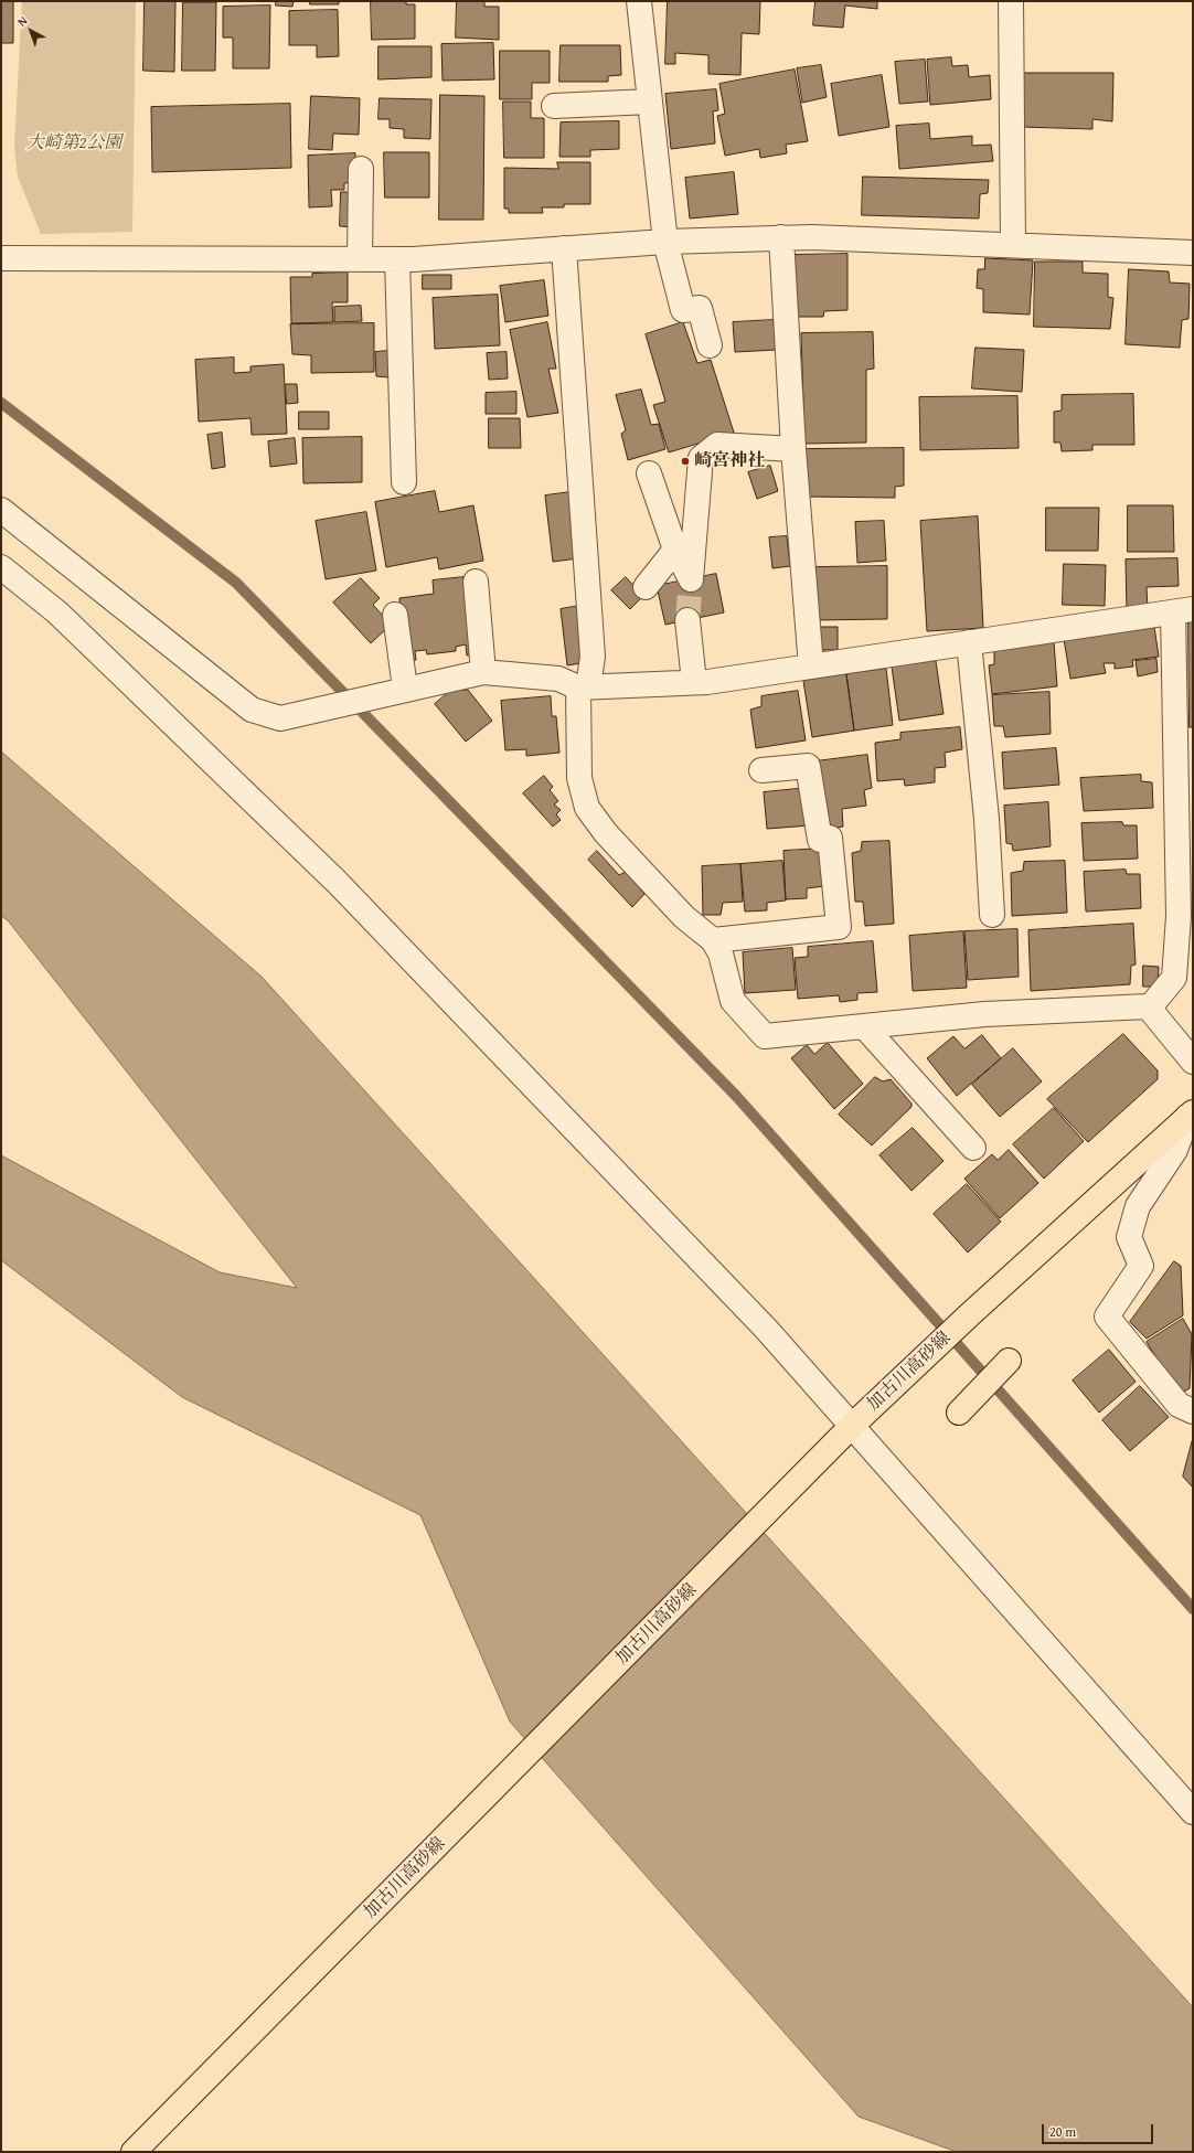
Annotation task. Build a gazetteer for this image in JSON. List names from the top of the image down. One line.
{"streets":{"main road":["加古川高砂線"]},"parks":["大崎第2公園"],"places":["崎宮神社"],"scale_bar":"20 m","north":"top left"}
